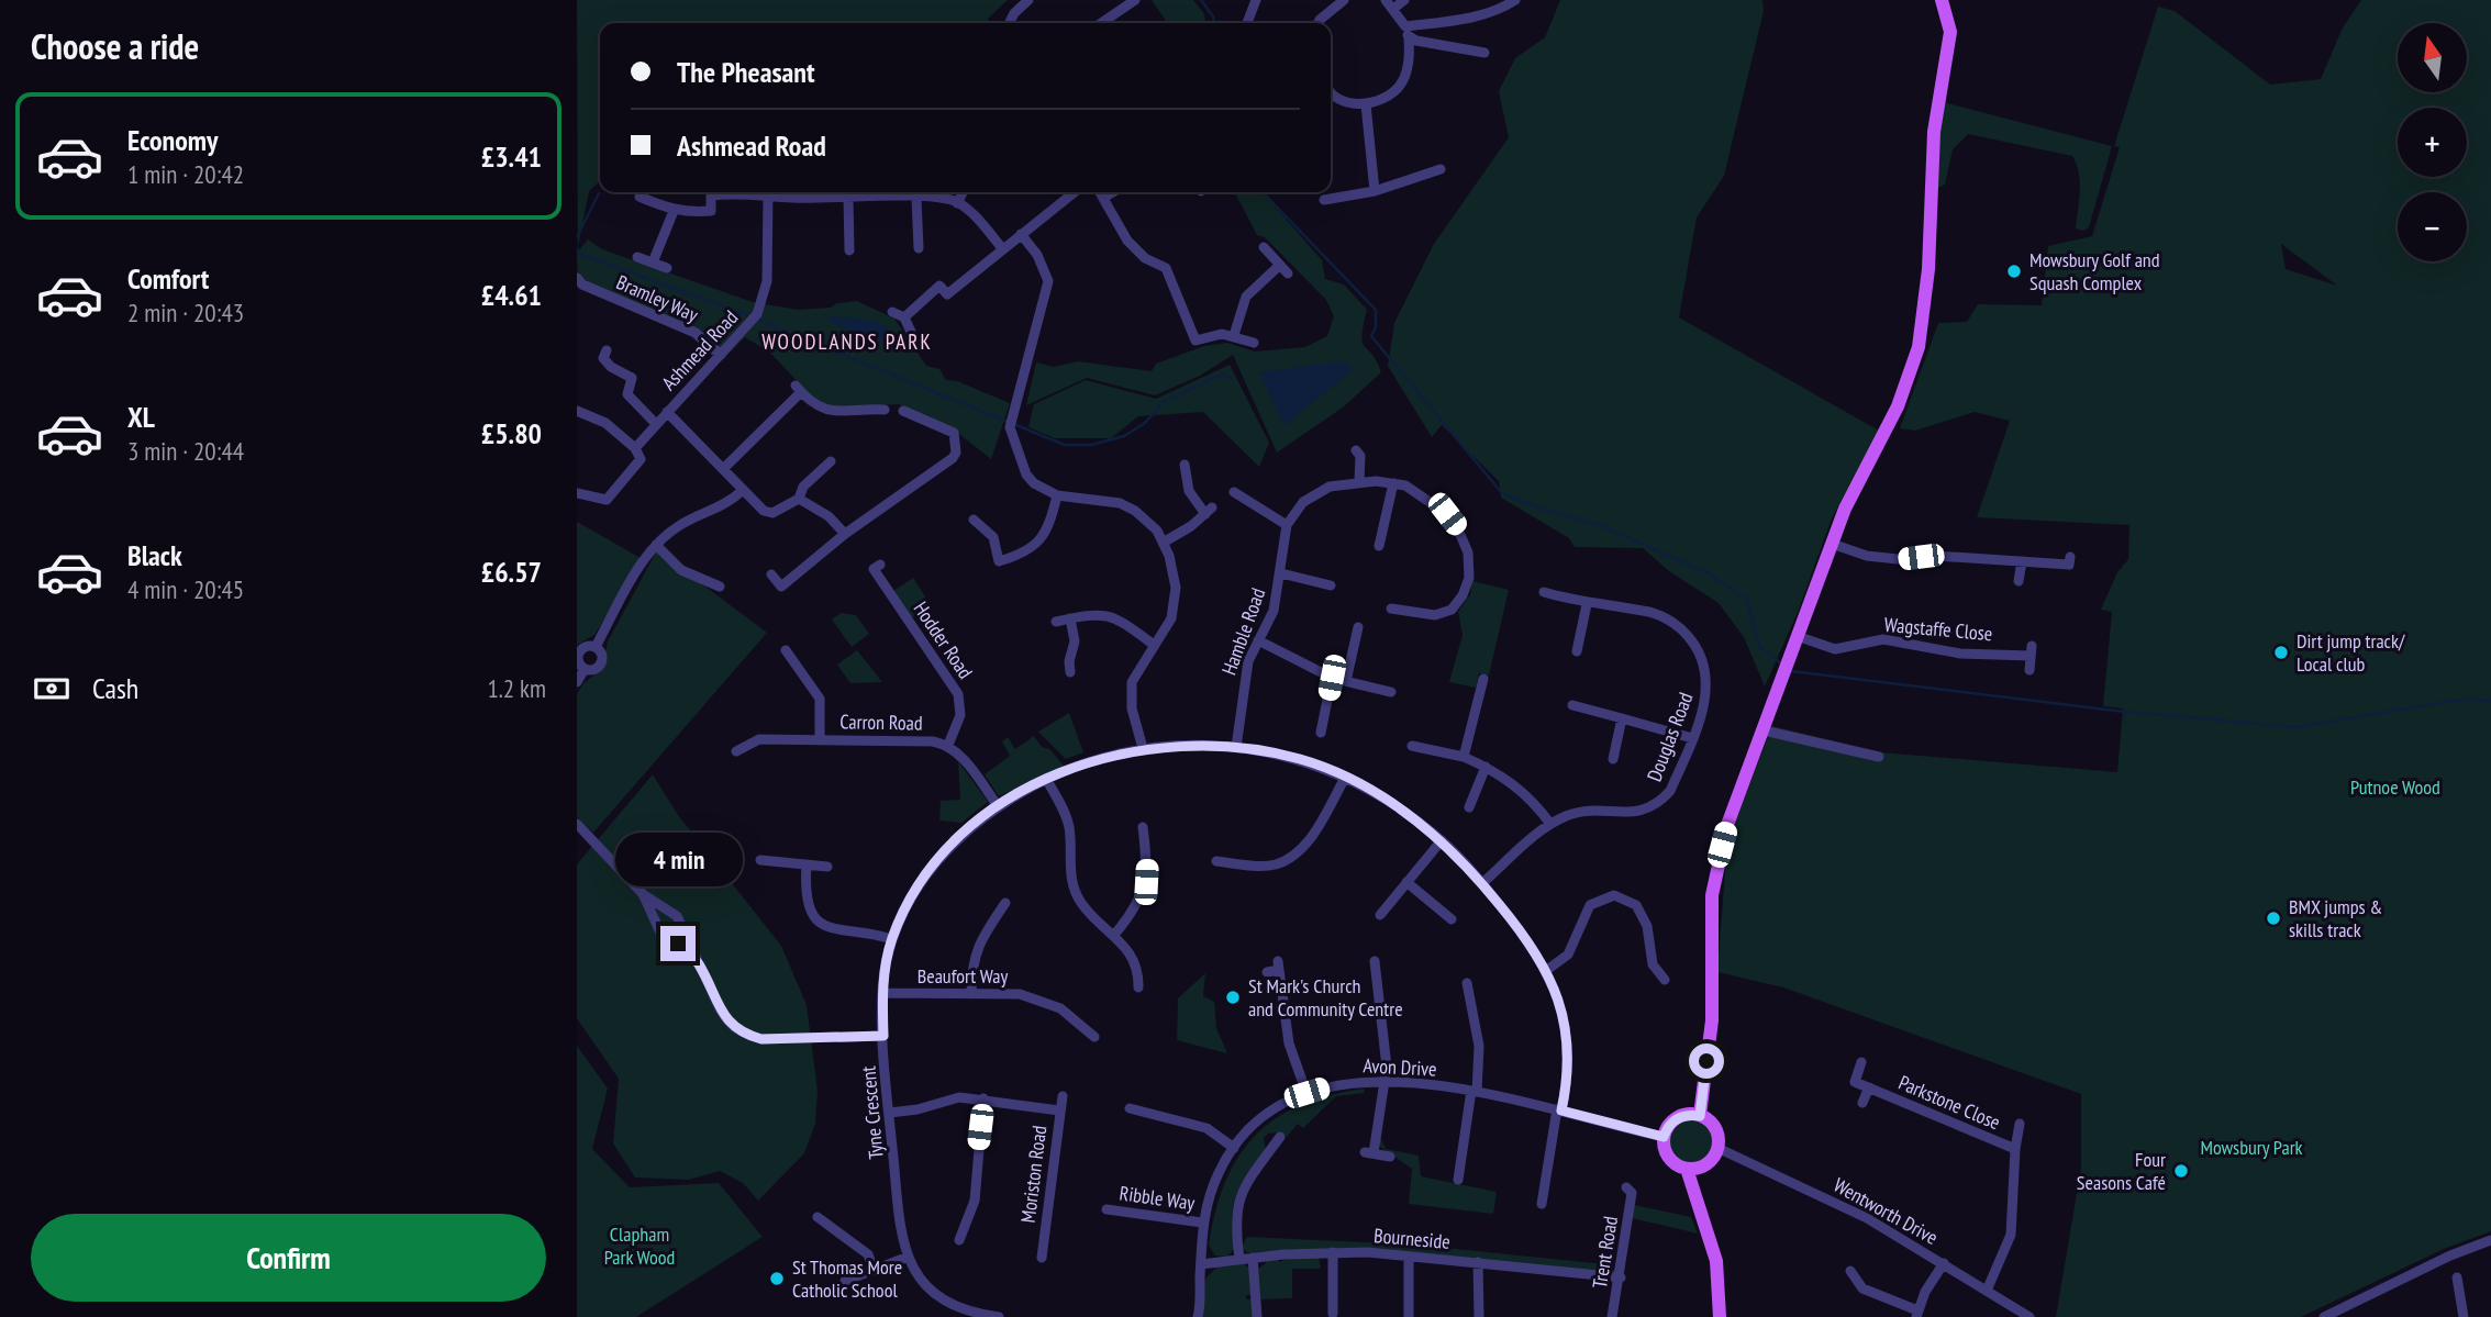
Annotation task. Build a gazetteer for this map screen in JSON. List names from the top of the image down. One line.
{"streets":{"street":["Bramley Way","Ashmead Road","Wagstaffe Close","Hamble Road","Hodder Road","Carron Road","Douglas Road","Beaufort Way","Avon Drive","Parkstone Close","Tyne Crescent","Moriston Road","Ribble Way","Wentworth Drive","Bourneside","Trent Road"]},"crossings":[["Bramley Way","Ashmead Road"],["Hamble Road","Tyne Crescent"],["Hodder Road","Carron Road"],["Carron Road","Tyne Crescent"],["Douglas Road","Tyne Crescent"],["Beaufort Way","Tyne Crescent"],["Avon Drive","Tyne Crescent"],["Avon Drive","Ribble Way"],["Avon Drive","Wentworth Drive"],["Avon Drive","Bourneside"],["Parkstone Close","Wentworth Drive"],["Tyne Crescent","Moriston Road"],["Bourneside","Trent Road"]],"districts":["WOODLANDS PARK"],"parks":["Putnoe Wood","Mowsbury Park","Clapham Park Wood"],"places":["Mowsbury Golf and Squash Complex","Dirt jump track/ Local club","BMX jumps & skills track","St Mark's Church and Community Centre","Four Seasons Café","St Thomas More Catholic School"],"north":"top","page":{"heading":"Choose a ride","map_buttons":["+","−"],"banner":["The Pheasant","Ashmead Road"],"list":[{"name":"Economy","note":"1 min · 20:42","value":"£3.41"},{"name":"Comfort","note":"2 min · 20:43","value":"£4.61"},{"name":"XL","note":"3 min · 20:44","value":"£5.80"},{"name":"Black","note":"4 min · 20:45","value":"£6.57"}],"pay":["Cash","1.2 km"],"bubble":"4 min","buttons":"Confirm"}}
